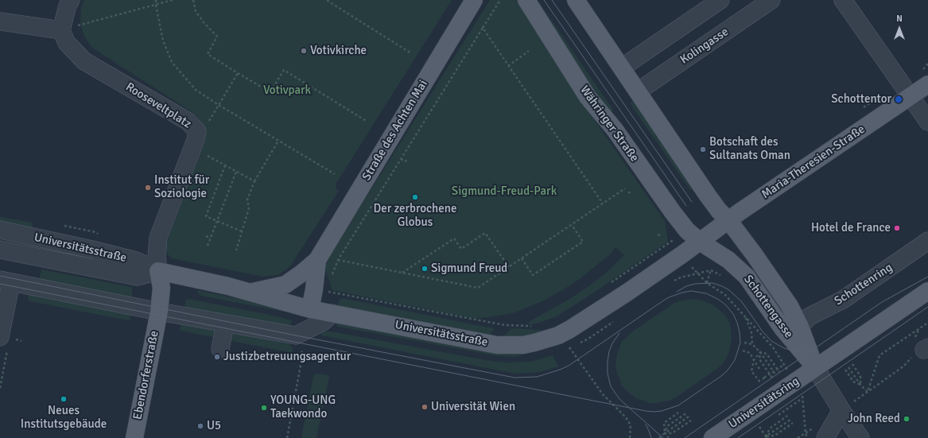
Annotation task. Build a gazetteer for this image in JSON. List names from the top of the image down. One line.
{"streets":{"main road":["Rooseveltplatz","Währinger Straße","Straße des Achten Mai","Maria-Theresien-Straße","Universitätsstraße","Schottengasse","Ebendorferstraße","Universitätsring"],"street":["Kolingasse","Schottenring"]},"crossings":[["Rooseveltplatz","Universitätsstraße"],["Rooseveltplatz","Ebendorferstraße"],["Währinger Straße","Maria-Theresien-Straße"],["Währinger Straße","Universitätsstraße"],["Währinger Straße","Schottengasse"],["Straße des Achten Mai","Universitätsstraße"],["Maria-Theresien-Straße","Universitätsstraße"],["Maria-Theresien-Straße","Schottengasse"],["Universitätsstraße","Schottengasse"],["Schottenring","Schottengasse"],["Schottengasse","Universitätsring"]],"parks":["Votivpark","Sigmund-Freud-Park"],"places":["Votivkirche","Schottentor","Botschaft des Sultanats Oman","Institut für Soziologie","Der zerbrochene Globus","Hotel de France","Sigmund Freud","Justizbetreuungsagentur","Neues Institutsgebäude","Universität Wien","YOUNG-UNG Taekwondo","John Reed","U5"],"north":"top"}
